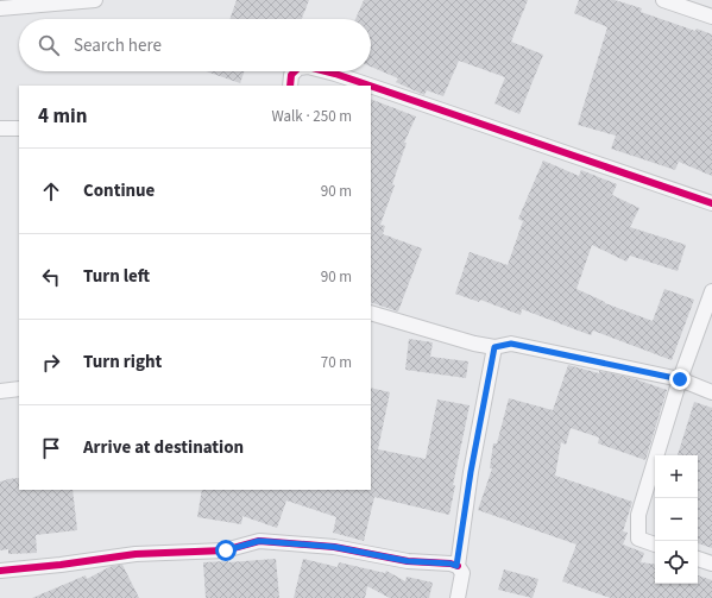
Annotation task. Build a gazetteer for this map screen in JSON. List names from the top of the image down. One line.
{"page":{"search":"Search here","heading":["4 min","Walk · 250 m"],"list":[["Continue","90 m"],["Turn left","90 m"],["Turn right","70 m"],"Arrive at destination"],"map_buttons":["+","−"]}}
